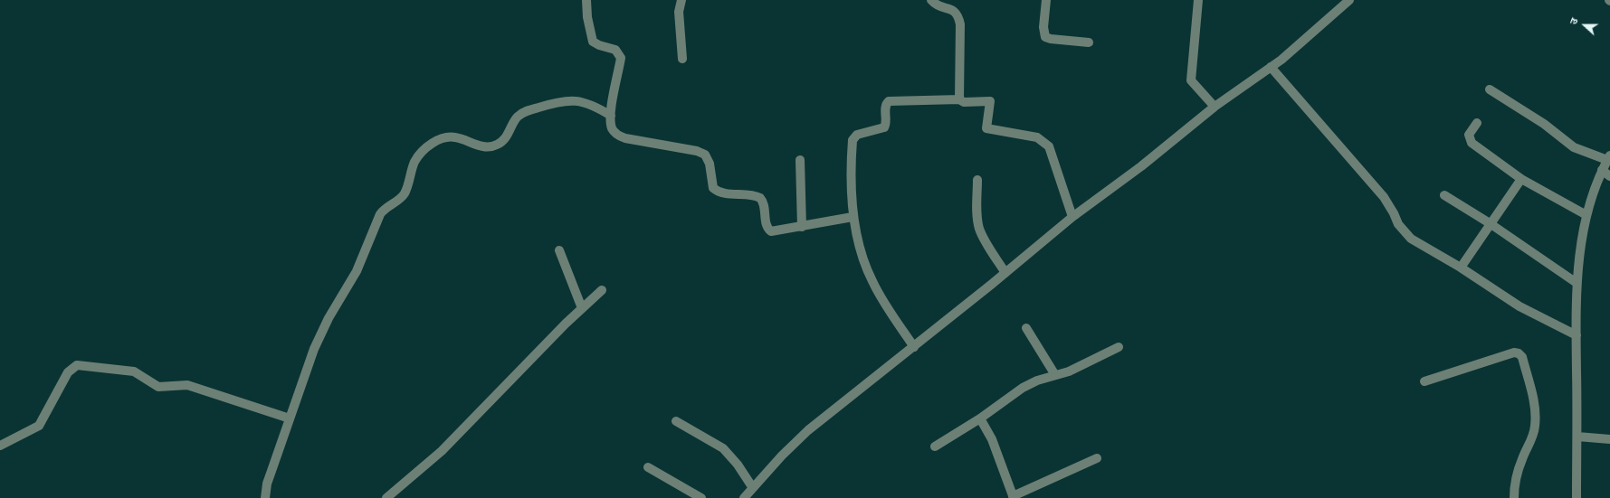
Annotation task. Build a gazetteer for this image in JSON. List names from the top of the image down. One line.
{"north":"left"}
